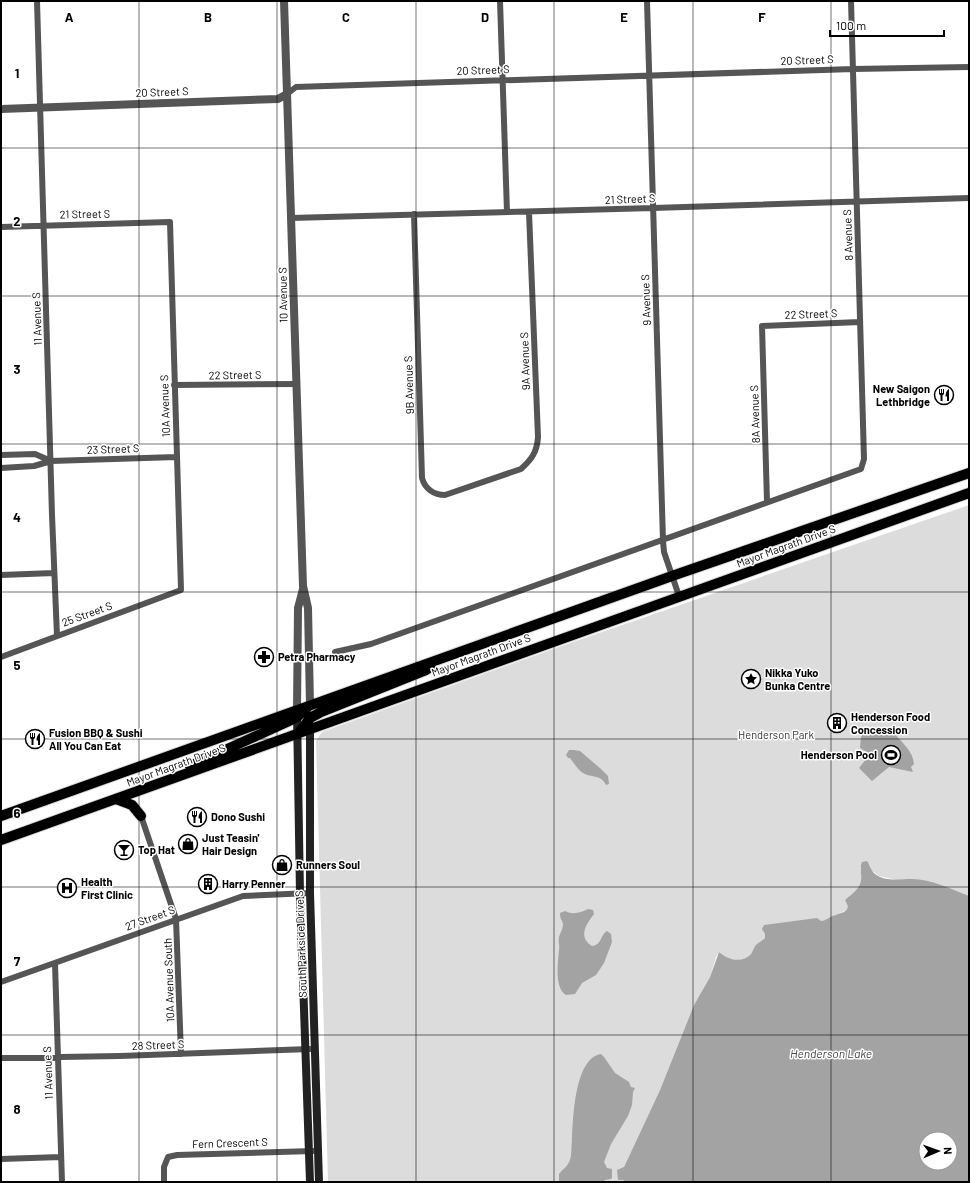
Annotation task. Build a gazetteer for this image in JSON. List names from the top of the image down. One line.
{"streets":{"main road":["Mayor Magrath Drive S","South Parkside Drive S"],"street":["20 Street S","21 Street S","8 Avenue S","10 Avenue S","9 Avenue S","22 Street S","11 Avenue S","9A Avenue S","9B Avenue S","10A Avenue S","8A Avenue S","23 Street S","25 Street S","27 Street S","10A Avenue South","28 Street S","Fern Crescent S"]},"crossings":[["20 Street S","8 Avenue S"],["20 Street S","10 Avenue S"],["20 Street S","9 Avenue S"],["20 Street S","11 Avenue S"],["21 Street S","8 Avenue S"],["21 Street S","10 Avenue S"],["21 Street S","9 Avenue S"],["21 Street S","11 Avenue S"],["21 Street S","9A Avenue S"],["21 Street S","9B Avenue S"],["21 Street S","10A Avenue S"],["8 Avenue S","22 Street S"],["8 Avenue S","8A Avenue S"],["10 Avenue S","22 Street S"],["10 Avenue S","Mayor Magrath Drive S"],["10 Avenue S","South Parkside Drive S"],["9 Avenue S","Mayor Magrath Drive S"],["22 Street S","10A Avenue S"],["22 Street S","8A Avenue S"],["11 Avenue S","23 Street S"],["11 Avenue S","25 Street S"],["11 Avenue S","27 Street S"],["11 Avenue S","28 Street S"],["9A Avenue S","9B Avenue S"],["10A Avenue S","23 Street S"],["10A Avenue S","25 Street S"],["Mayor Magrath Drive S","South Parkside Drive S"],["27 Street S","South Parkside Drive S"],["27 Street S","10A Avenue South"],["South Parkside Drive S","28 Street S"],["South Parkside Drive S","Fern Crescent S"],["10A Avenue South","28 Street S"]],"water":["Henderson Lake"],"parks":["Henderson Park"],"places":{"restaurant":["New Saigon Lethbridge","Fusion BBQ & Sushi All You Can Eat","Dono Sushi"],"pharmacy":["Petra Pharmacy"],"place":["Nikka Yuko Bunka Centre"],"building":["Henderson Food Concession","Harry Penner"],"sports":["Henderson Pool"],"shop":["Just Teasin' Hair Design","Runners Soul"],"bar":["Top Hat"],"hospital":["Health First Clinic"]},"scale_bar":"100 m","north":"right","grid":{"columns":["A","B","C","D","E","F"],"rows":["1","2","3","4","5","6","7","8"]}}
